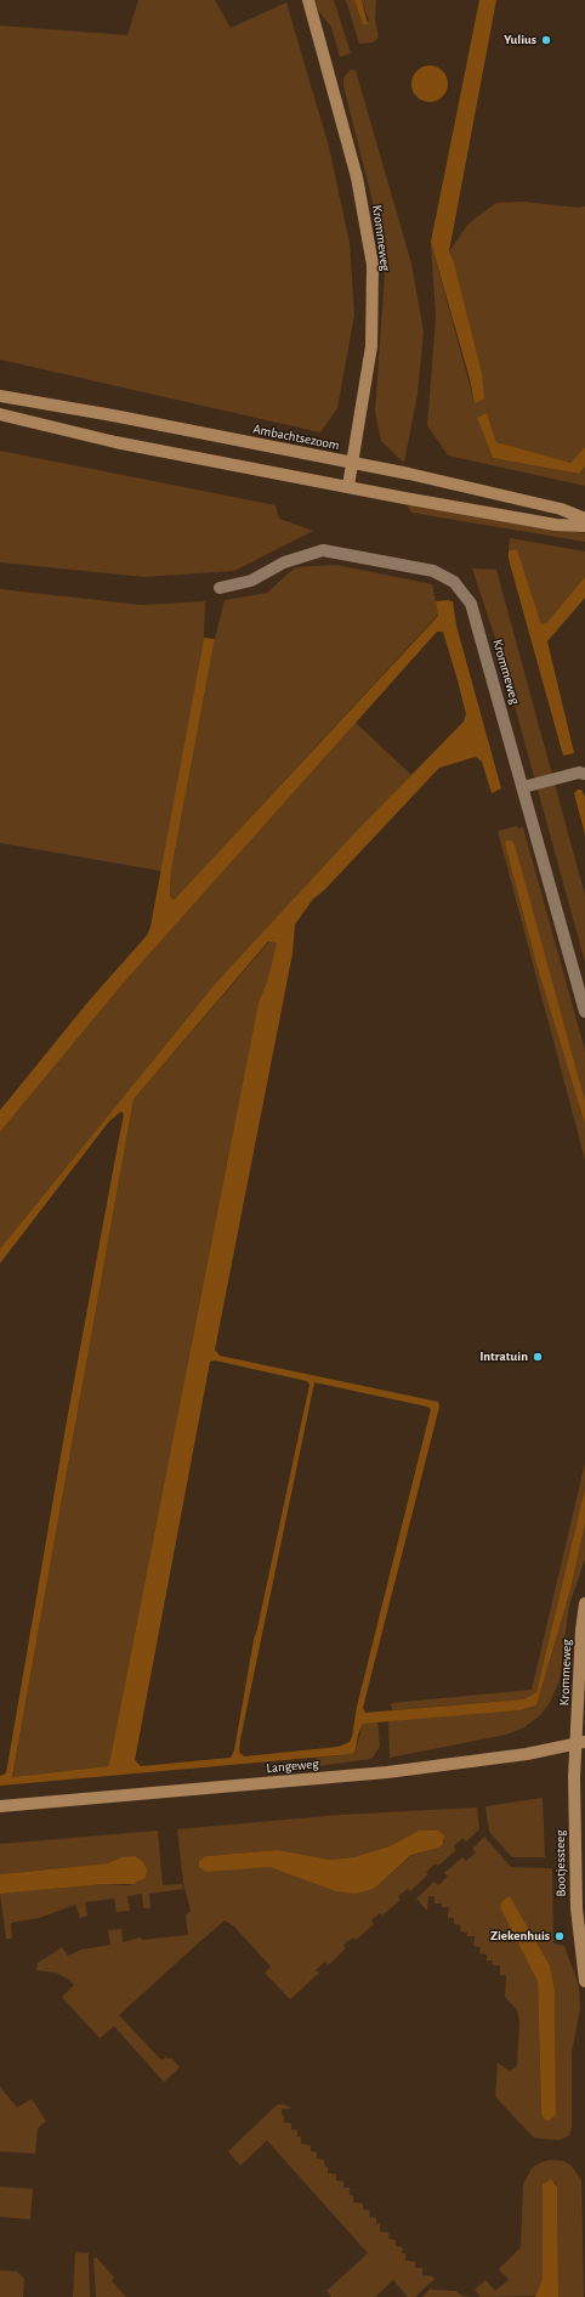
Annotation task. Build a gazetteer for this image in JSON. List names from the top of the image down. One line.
{"streets":{"street":["Krommeweg","Ambachtsezoom","Langeweg","Bootjessteeg"]},"crossings":[["Krommeweg","Ambachtsezoom"],["Krommeweg","Langeweg"],["Krommeweg","Bootjessteeg"],["Langeweg","Bootjessteeg"]],"places":["Yulius","Intratuin","Ziekenhuis"]}
